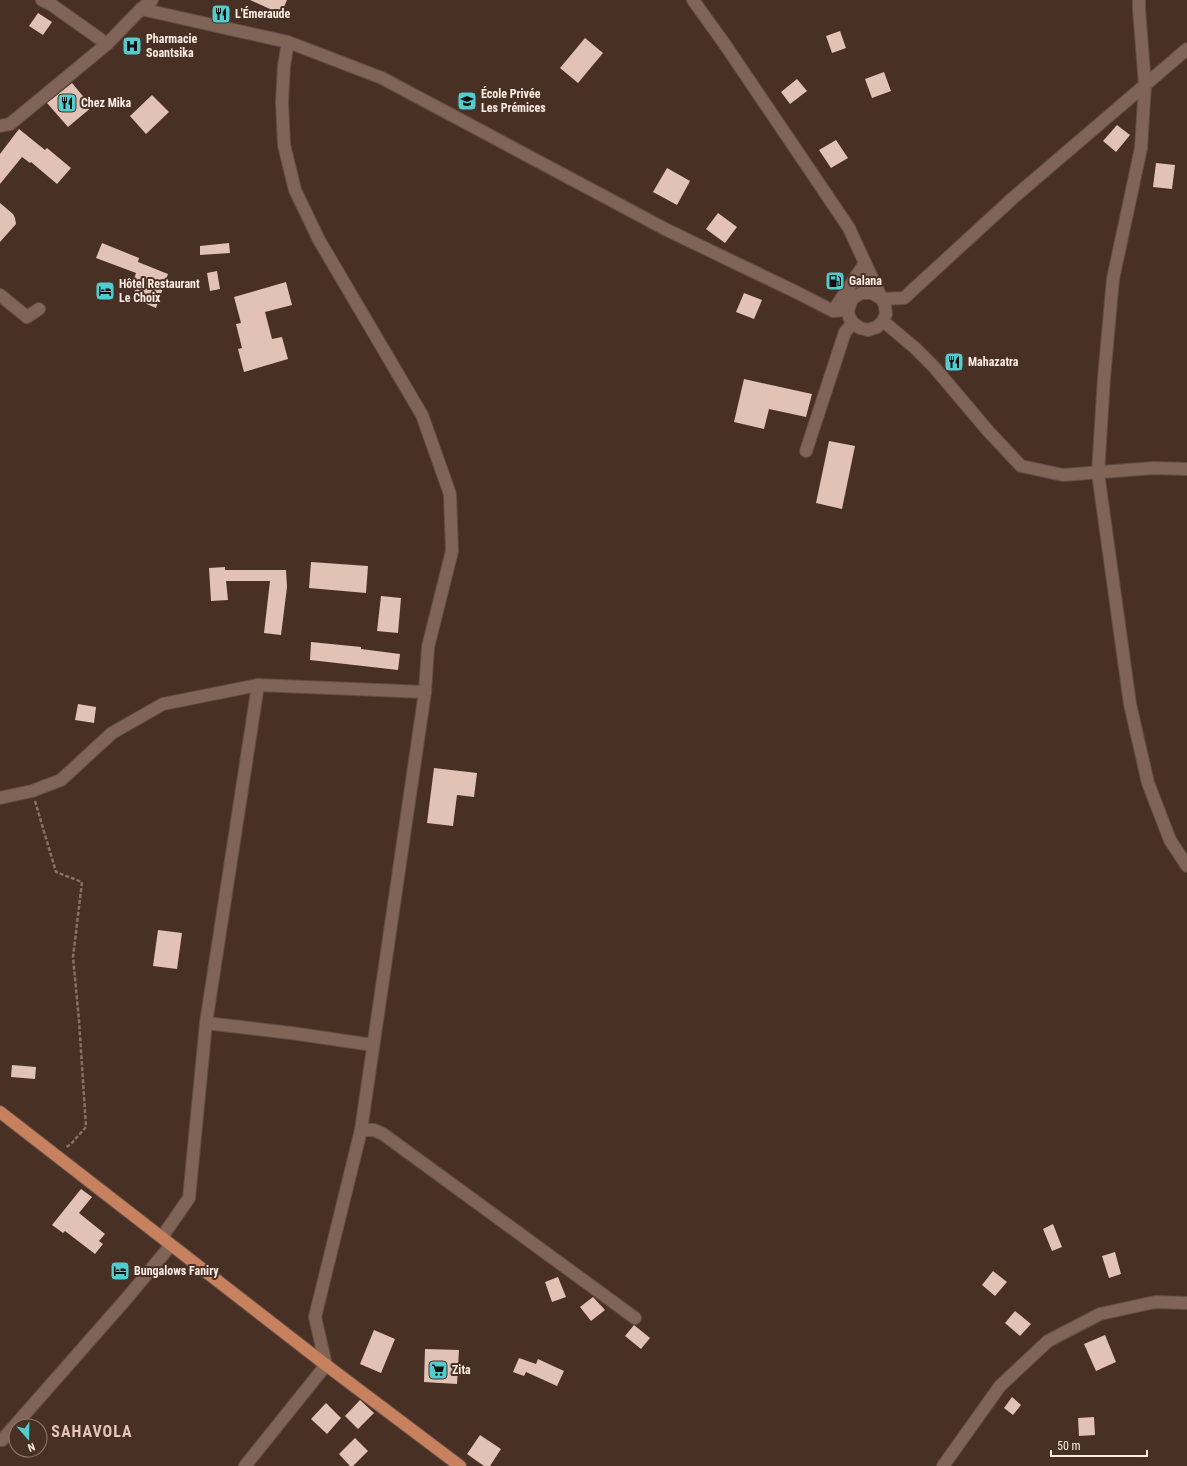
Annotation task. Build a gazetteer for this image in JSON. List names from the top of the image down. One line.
{"districts":["SAHAVOLA"],"places":{"restaurant":["L'Émeraude","Chez Mika","Mahazatra"],"hospital":["Pharmacie Soantsika"],"school or university":["École Privée Les Prémices"],"fuel station":["Galana"],"hotel":["Hôtel Restaurant Le Choix","Bungalows Faniry"],"supermarket":["Zita"]},"scale_bar":"50 m","north":"bottom"}
